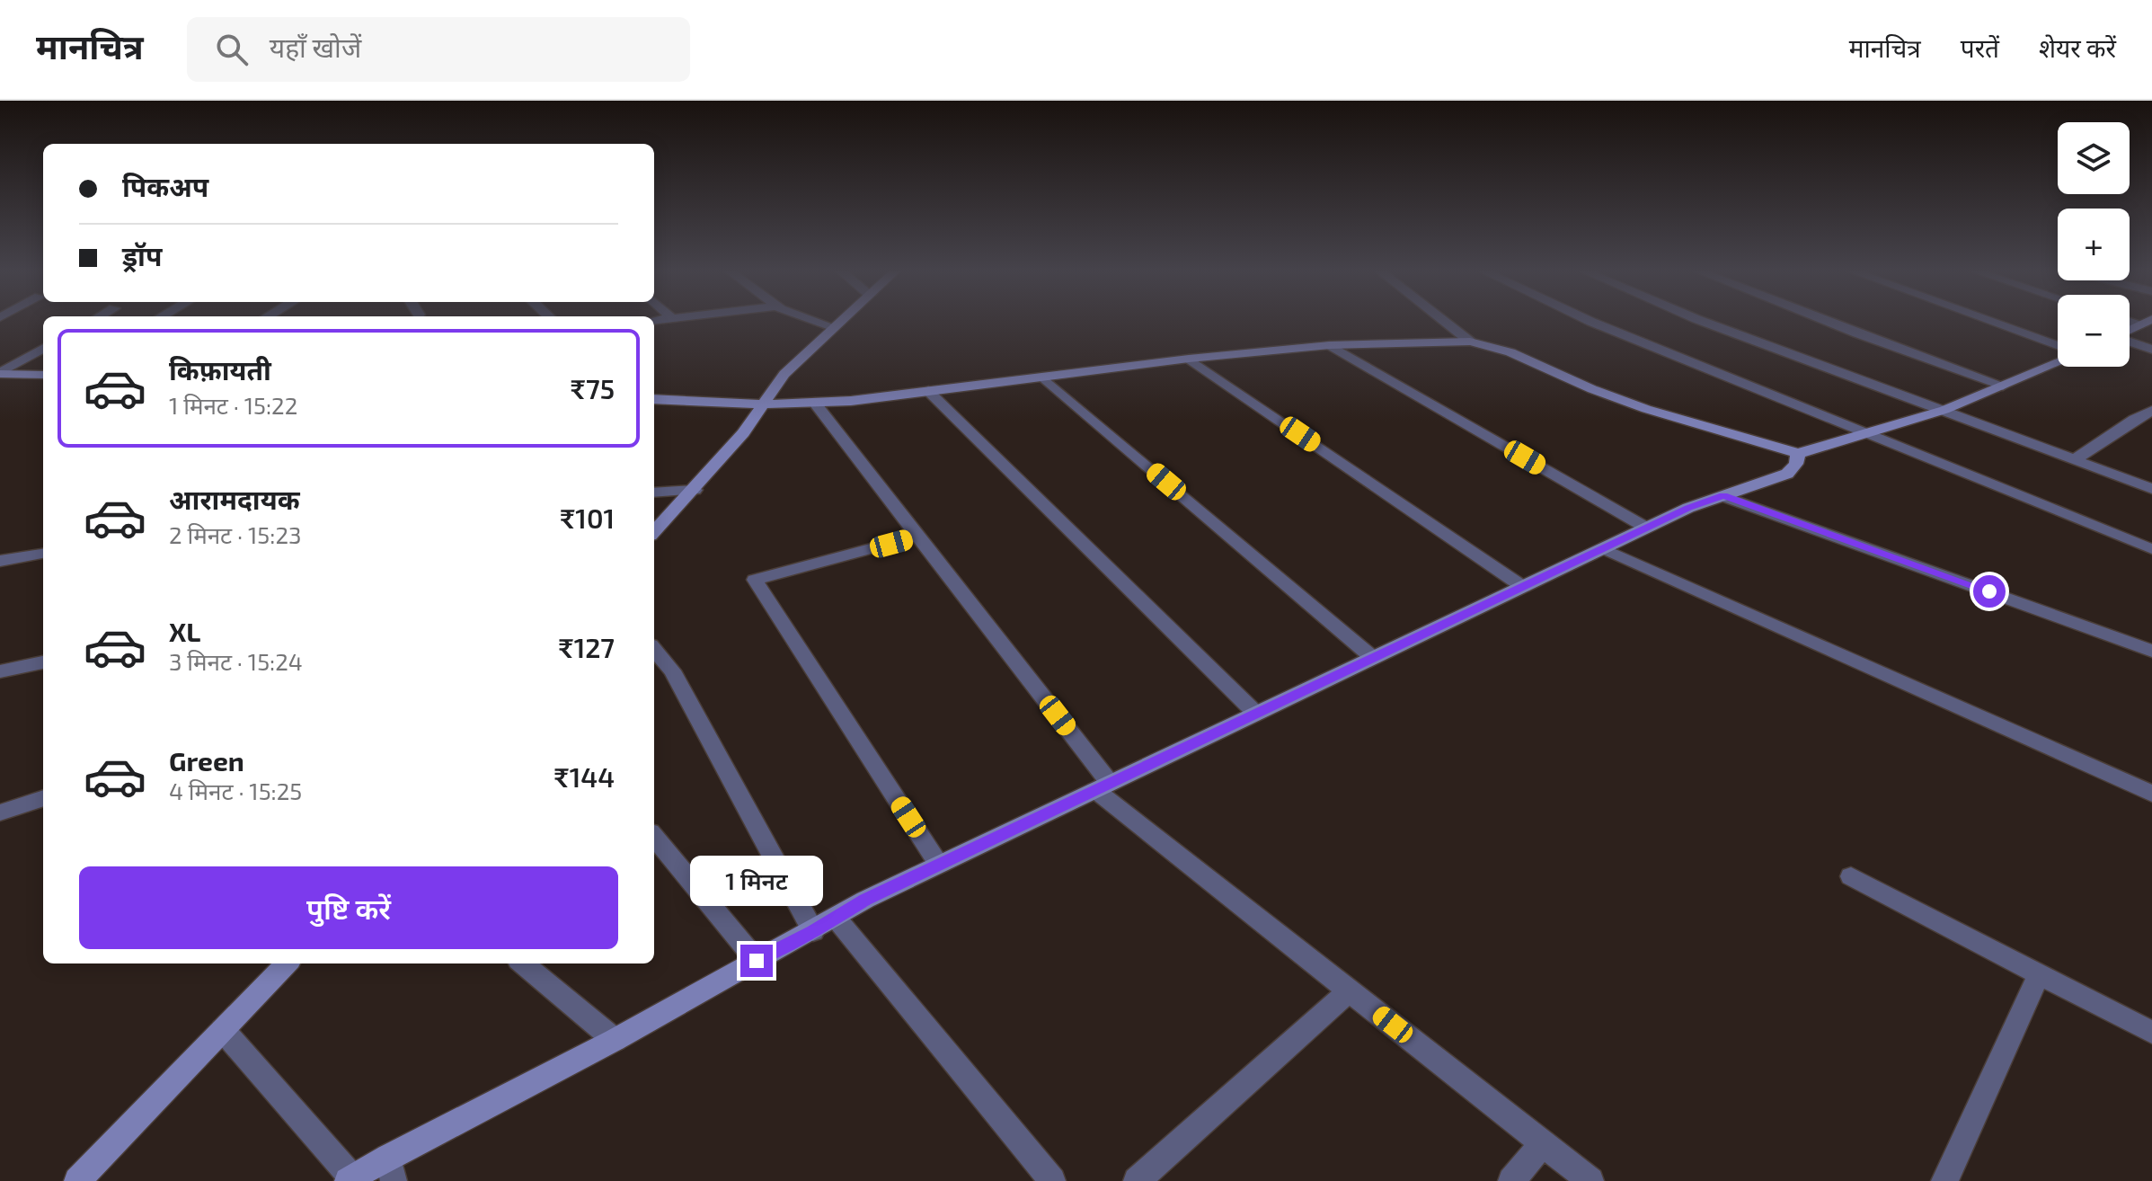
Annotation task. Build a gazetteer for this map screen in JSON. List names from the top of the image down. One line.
{"page":{"header":"मानचित्र","search":"यहाँ खोजें","nav":["मानचित्र","परतें","शेयर करें"],"map_buttons":["+","−"],"banner":["पिकअप","ड्रॉप"],"list":[{"name":"किफ़ायती","note":"1 मिनट · 15:22","value":"₹75"},{"name":"आरामदायक","note":"2 मिनट · 15:23","value":"₹101"},{"name":"XL","note":"3 मिनट · 15:24","value":"₹127"},{"name":"Green","note":"4 मिनट · 15:25","value":"₹144"}],"buttons":"पुष्टि करें","bubble":"1 मिनट"}}
